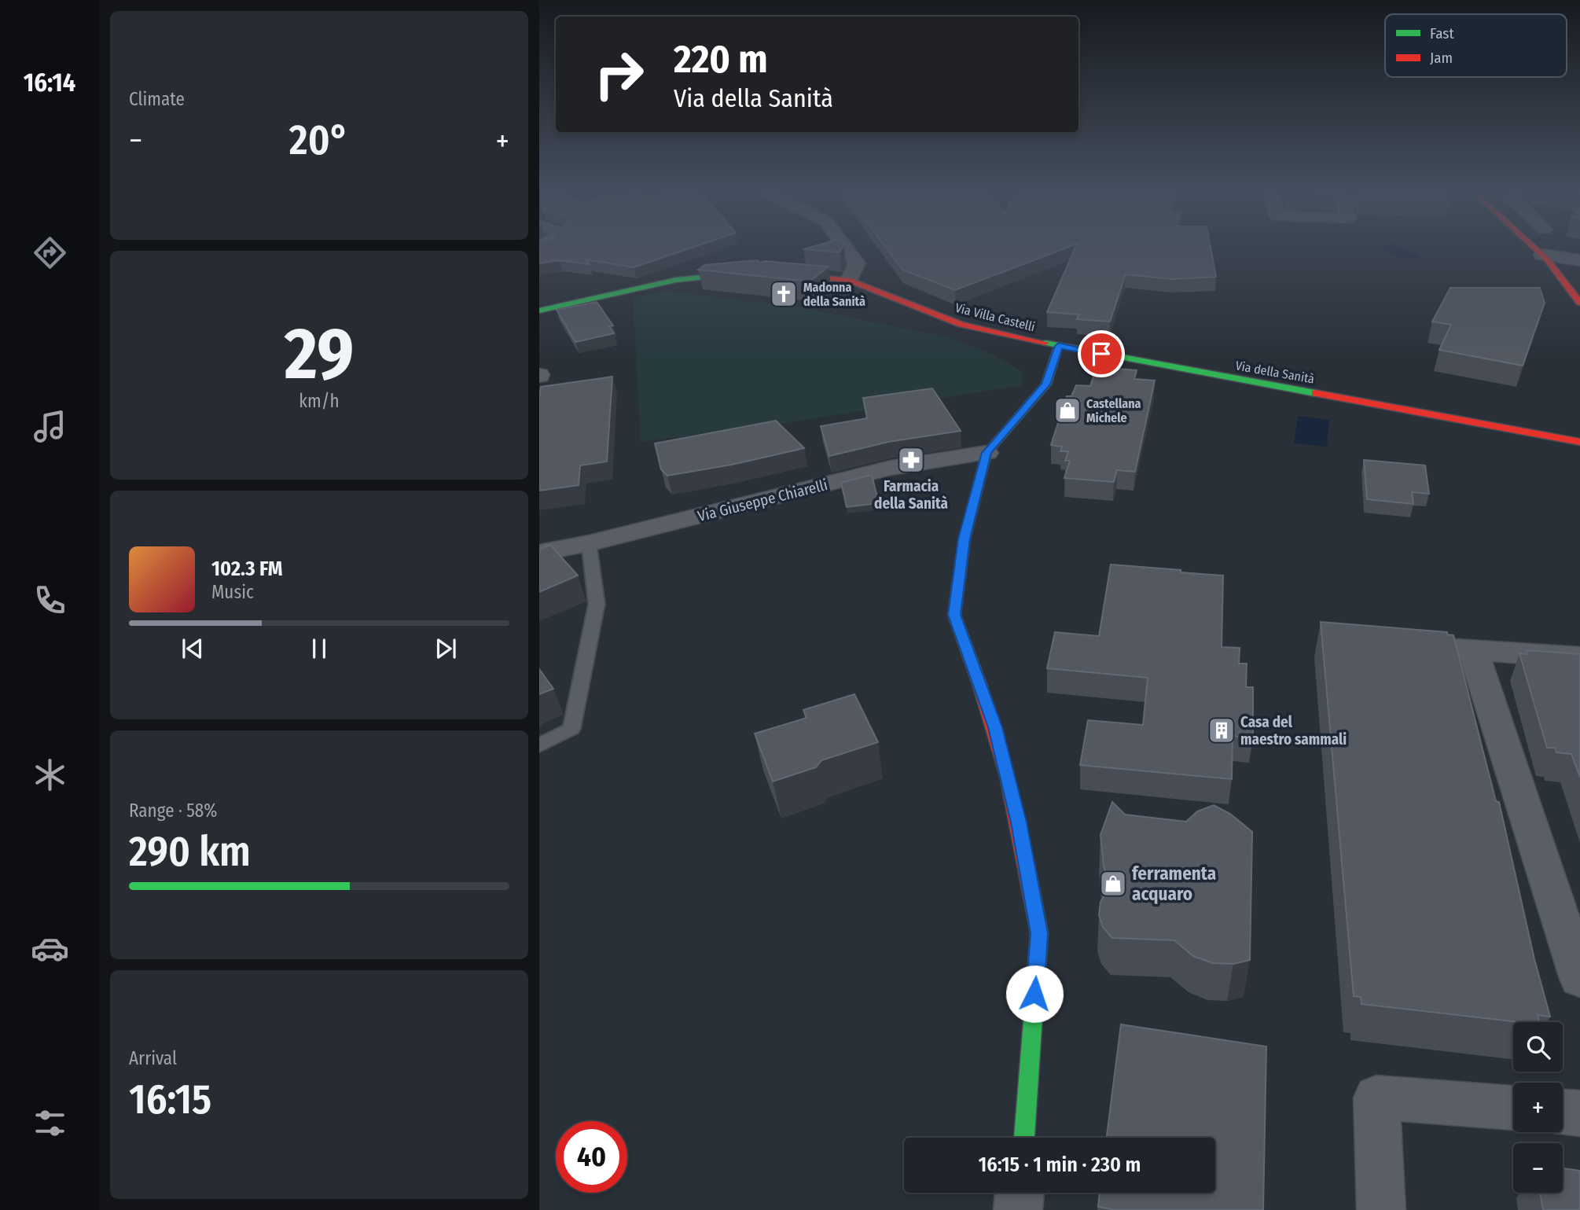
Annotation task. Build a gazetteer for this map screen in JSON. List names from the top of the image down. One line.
{"streets":{"main road":["Via Villa Castelli","Via della Sanità"],"street":["Via Giuseppe Chiarelli"]},"crossings":[["Via Villa Castelli","Via della Sanità"]],"places":{"church":["Madonna della Sanità"],"shop":["Castellana Michele","ferramenta acquaro"],"pharmacy":["Farmacia della Sanità"],"building":["Casa del maestro sammali"]},"legend":["Fast","Jam"],"page":{"tabs":"16:14","tile":["Climate",["29","km/h"],["Range · 58%","290 km"],["Arrival","16:15"]],"turn":["220 m","Via della Sanità"],"heat":["−","20°","+"],"song":["102.3 FM","Music"],"map_buttons":["+","−"],"limit":"40","trip":"16:15 · 1 min · 230 m"}}
